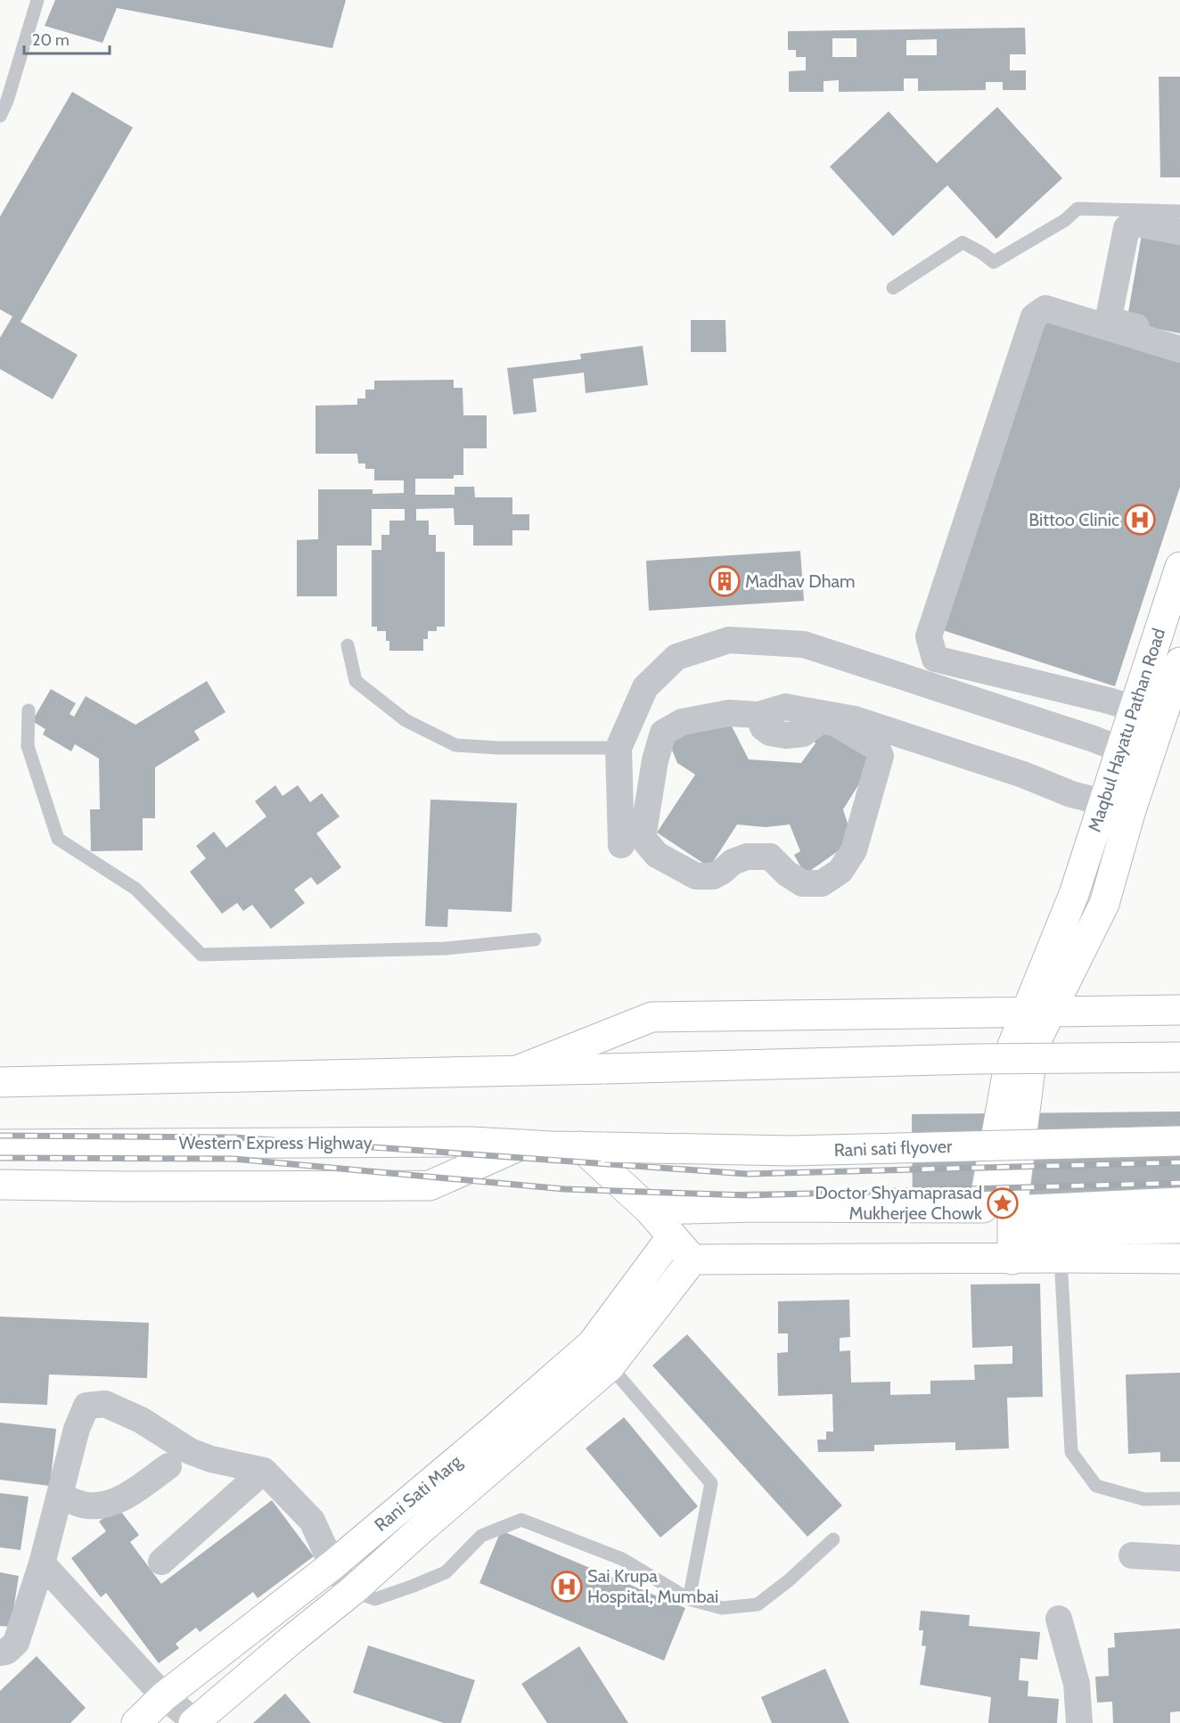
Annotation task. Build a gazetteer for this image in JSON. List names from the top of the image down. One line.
{"streets":{"main road":["Maqbul Hayatu Pathan Road","Western Express Highway","Rani sati flyover","Rani Sati Marg"]},"crossings":[["Western Express Highway","Rani sati flyover"]],"places":{"hospital":["Bittoo Clinic","Sai Krupa Hospital, Mumbai"],"building":["Madhav Dham"],"place":["Doctor Shyamaprasad Mukherjee Chowk"]},"scale_bar":"20 m"}
